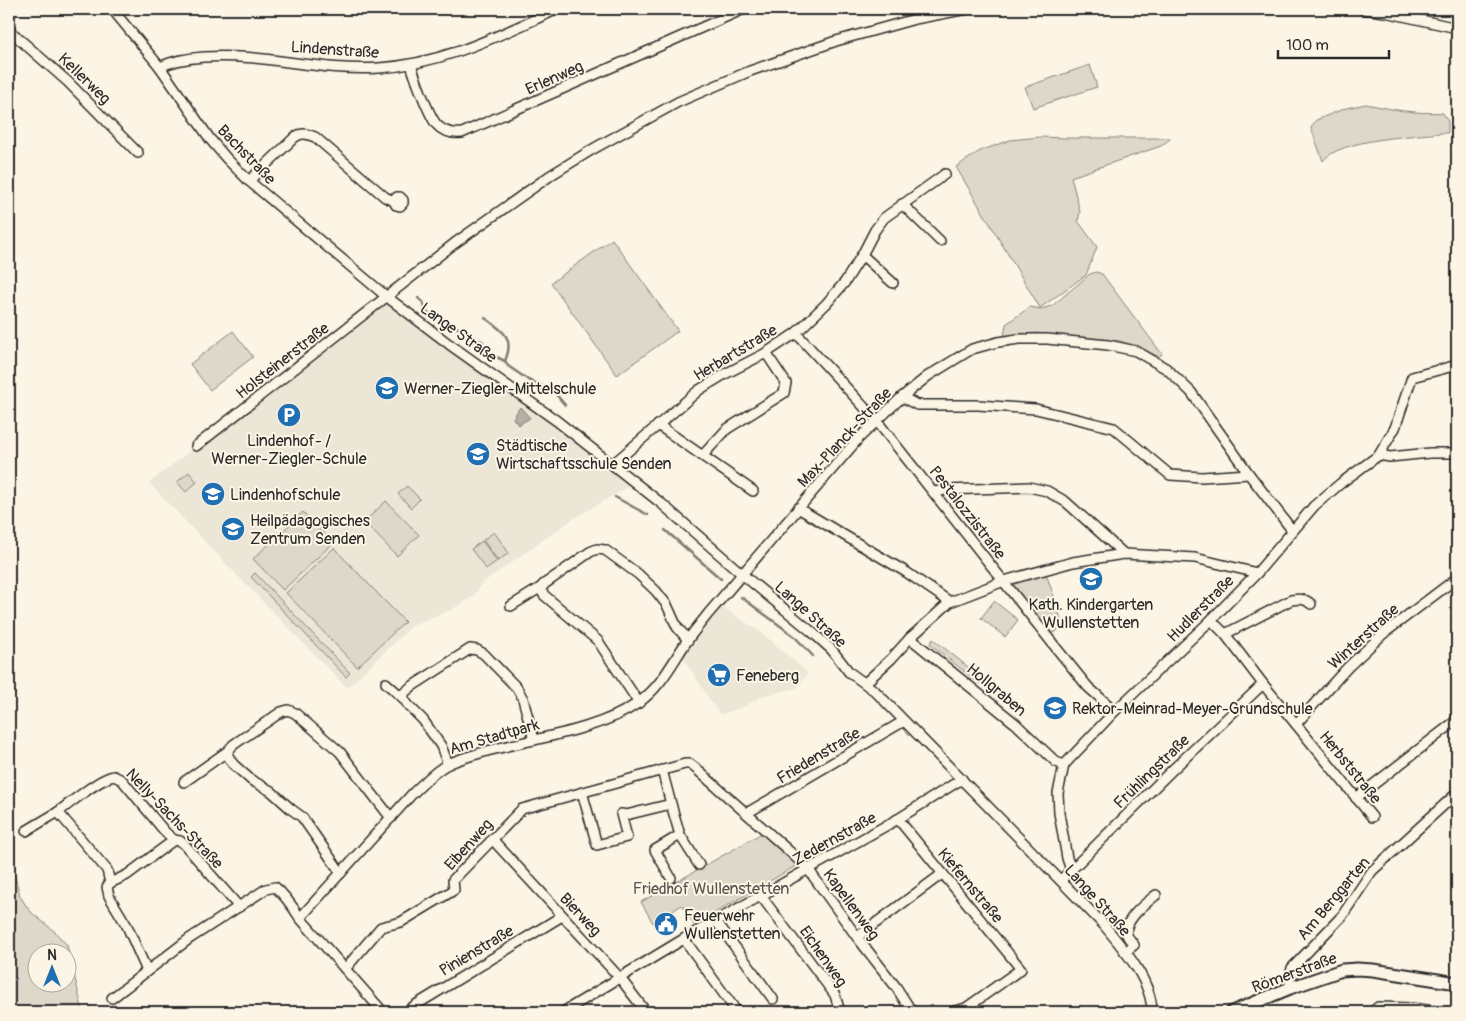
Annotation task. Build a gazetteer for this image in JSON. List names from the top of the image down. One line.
{"streets":{"main road":["Römerstraße"],"street":["Lindenstraße","Erlenweg","Kellerweg","Bachstraße","Lange Straße","Herbartstraße","Holsteinerstraße","Max-Planck-Straße","Pestalozzistraße","Hudlerstraße","Winterstraße","Hollgraben","Am Stadtpark","Friedenstraße","Herbststraße","Frühlingstraße","Nelly-Sachs-Straße","Zedernstraße","Eibenweg","Kiefernstraße","Am Berggarten","Kapellenweg","Bierweg","Pinienstraße","Eichenweg"]},"crossings":[["Lindenstraße","Erlenweg"],["Lindenstraße","Bachstraße"],["Bachstraße","Lange Straße"],["Bachstraße","Holsteinerstraße"],["Lange Straße","Herbartstraße"],["Lange Straße","Holsteinerstraße"],["Lange Straße","Max-Planck-Straße"],["Lange Straße","Am Stadtpark"],["Lange Straße","Friedenstraße"],["Lange Straße","Frühlingstraße"],["Lange Straße","Zedernstraße"],["Herbartstraße","Pestalozzistraße"],["Max-Planck-Straße","Pestalozzistraße"],["Max-Planck-Straße","Hudlerstraße"],["Max-Planck-Straße","Am Stadtpark"],["Pestalozzistraße","Hudlerstraße"],["Hudlerstraße","Hollgraben"],["Hudlerstraße","Herbststraße"],["Winterstraße","Herbststraße"],["Friedenstraße","Kapellenweg"],["Herbststraße","Frühlingstraße"],["Zedernstraße","Kiefernstraße"],["Zedernstraße","Kapellenweg"],["Zedernstraße","Bierweg"],["Zedernstraße","Eichenweg"],["Eibenweg","Kapellenweg"],["Eibenweg","Bierweg"],["Am Berggarten","Römerstraße"],["Bierweg","Pinienstraße"]],"parks":["Friedhof Wullenstetten"],"places":{"school or university":["Werner-Ziegler-Mittelschule","Städtische Wirtschaftsschule Senden","Lindenhofschule","Heilpädagogisches Zentrum Senden","Kath. Kindergarten Wullenstetten","Rektor-Meinrad-Meyer-Grundschule"],"parking":["Lindenhof- / Werner-Ziegler-Schule"],"supermarket":["Feneberg"],"public building":["Feuerwehr Wullenstetten"]},"scale_bar":"100 m","north":"top"}
